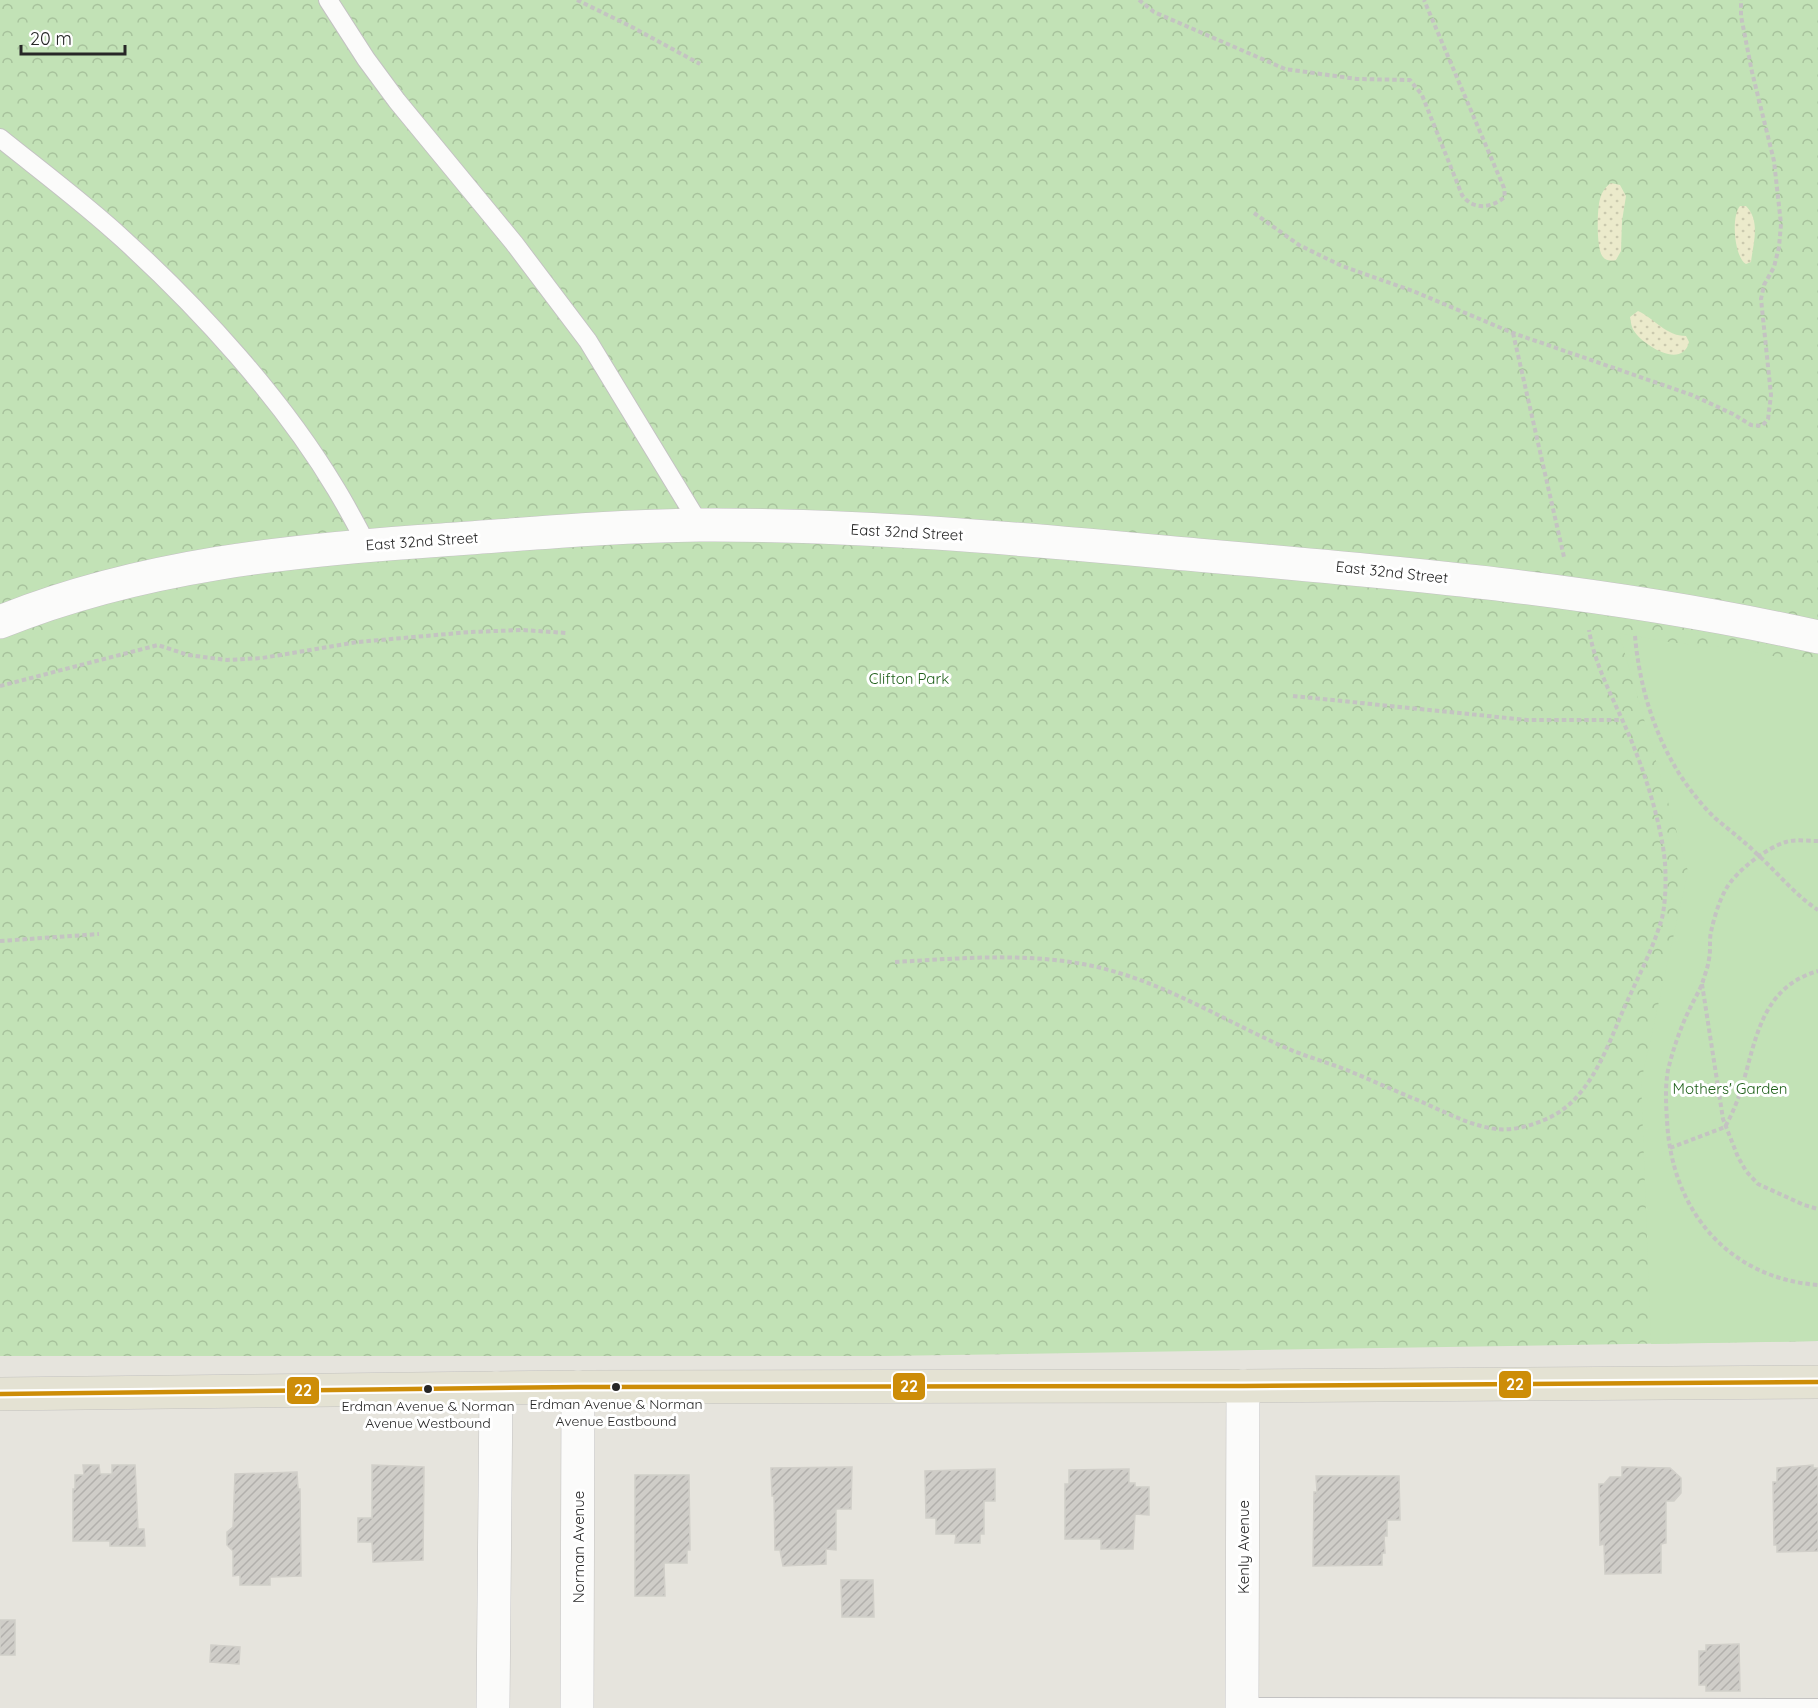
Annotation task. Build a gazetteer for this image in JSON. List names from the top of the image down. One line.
{"streets":{"street":["East 32nd Street","Norman Avenue","Kenly Avenue"]},"parks":["Clifton Park","Mothers' Garden"],"places":["Erdman Avenue & Norman Avenue Eastbound","Erdman Avenue & Norman Avenue Westbound"],"lines":["transit line 22"],"scale_bar":"20 m"}
